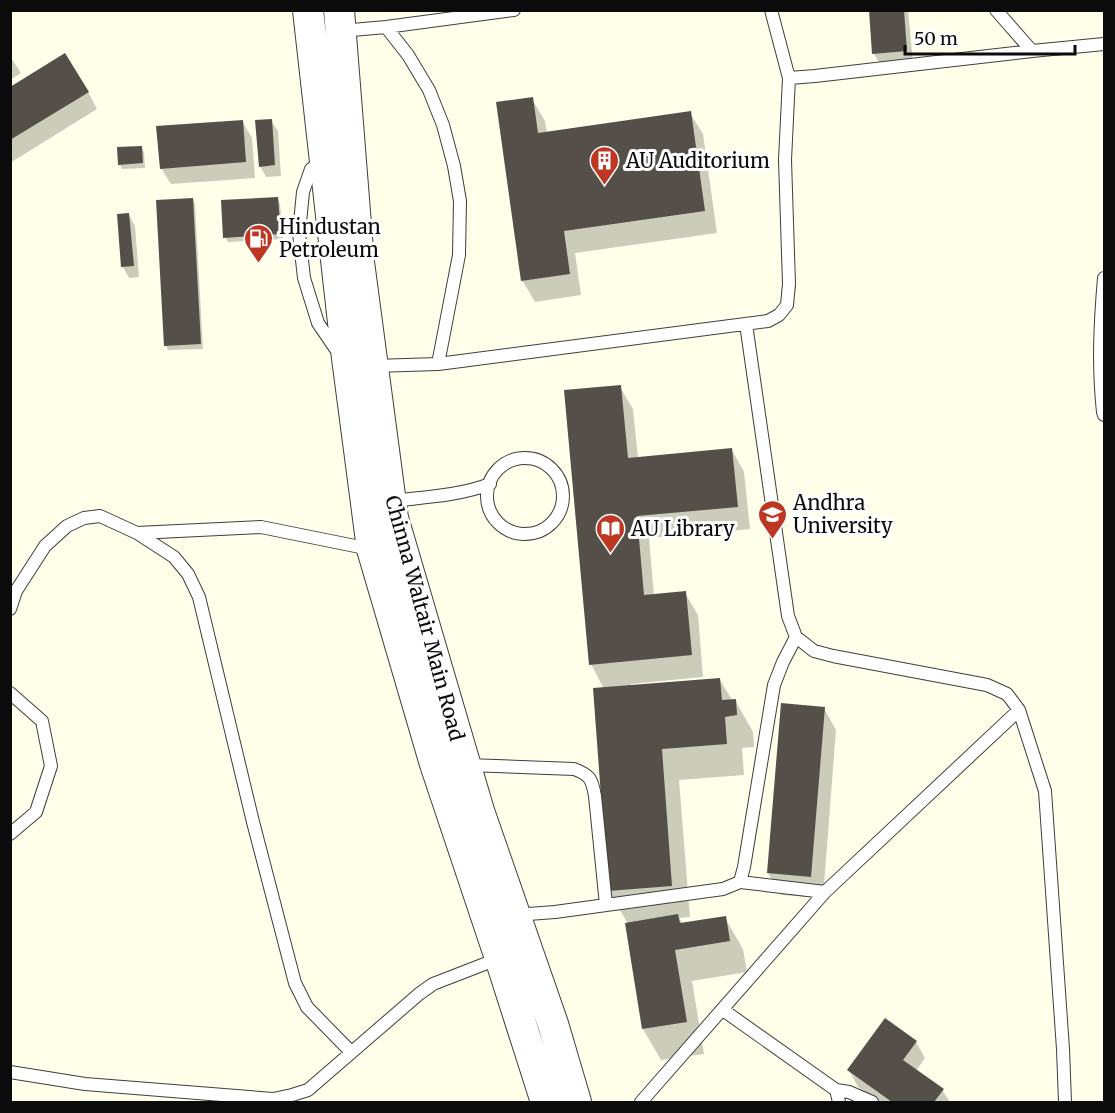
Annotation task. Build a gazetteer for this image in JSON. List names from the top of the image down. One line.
{"streets":{"street":["Chinna Waltair Main Road"]},"places":{"building":["AU Auditorium"],"fuel station":["Hindustan Petroleum"],"school or university":["Andhra University"],"library":["AU Library"]},"scale_bar":"50 m"}
